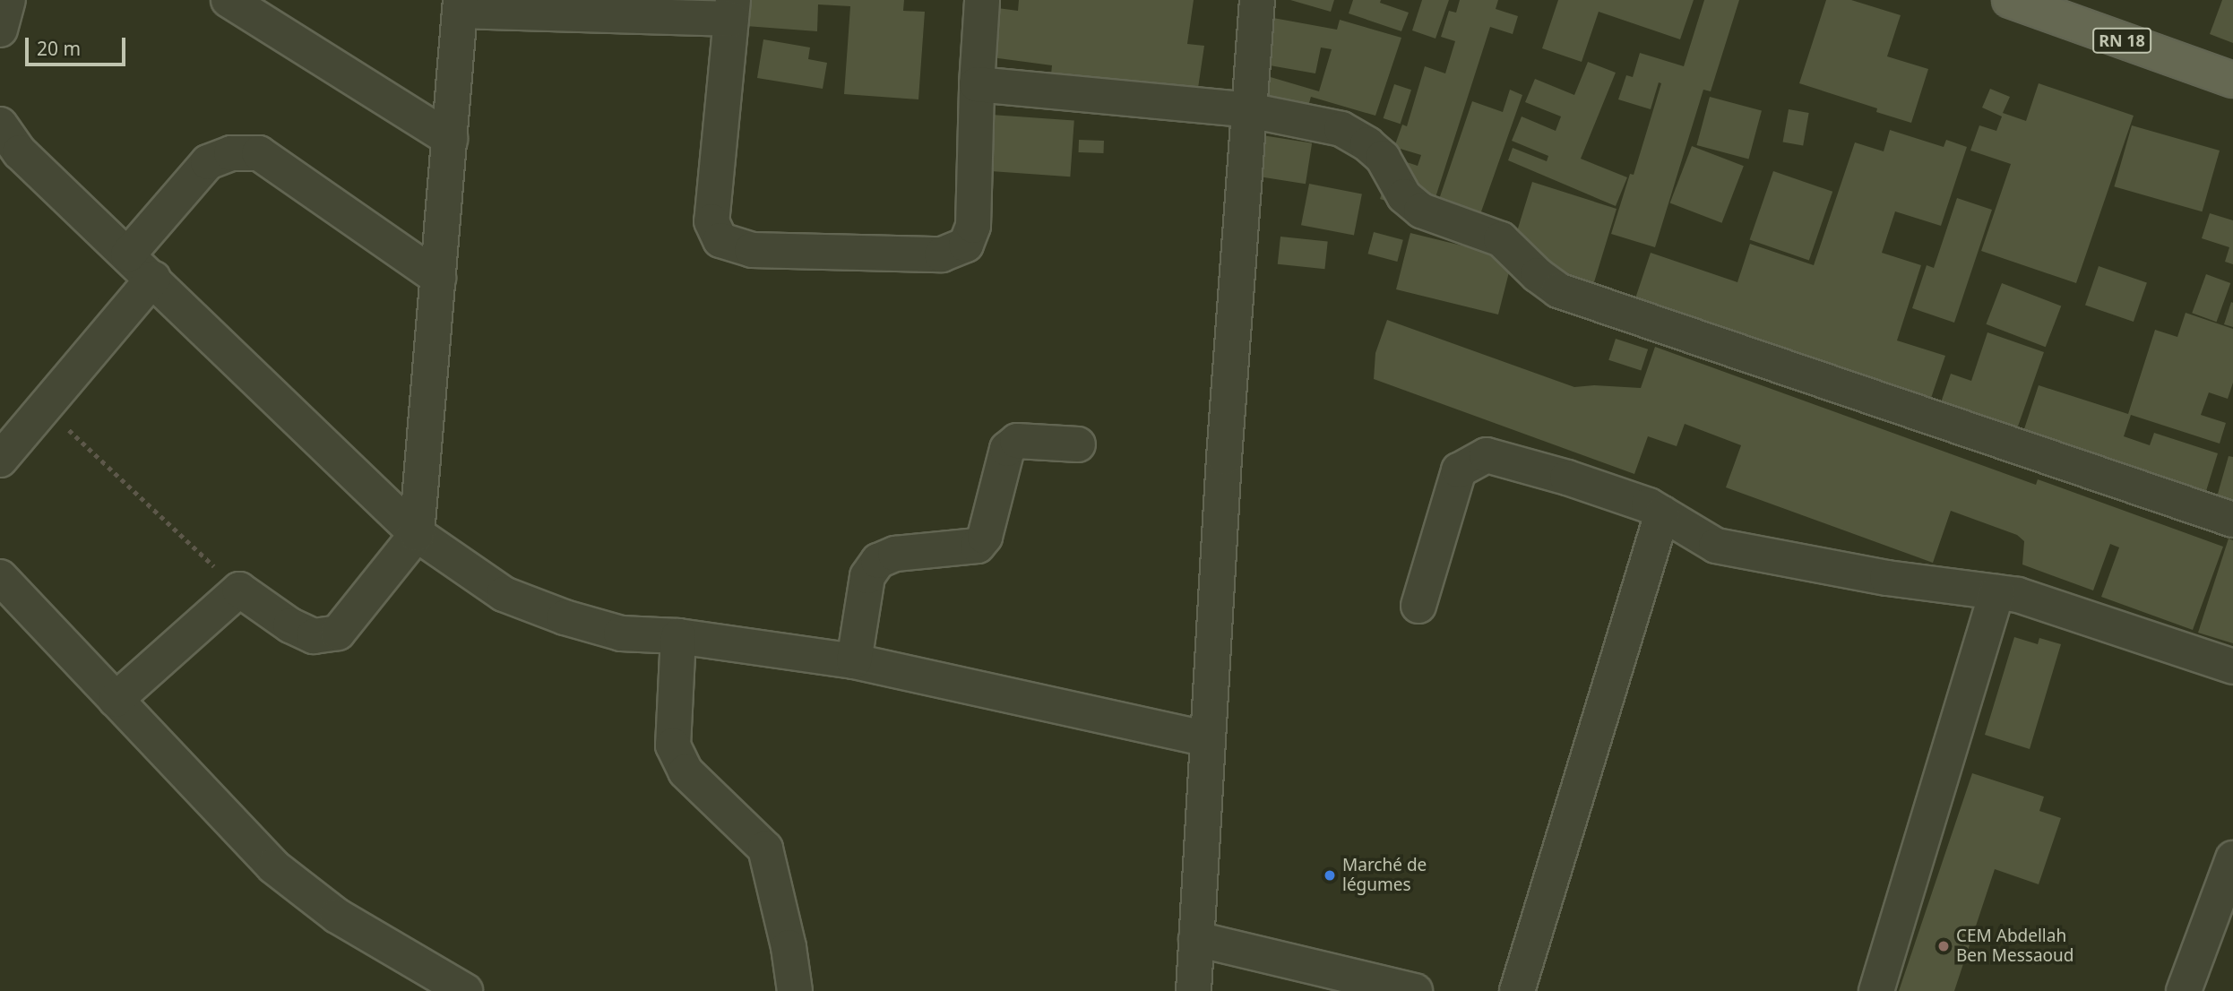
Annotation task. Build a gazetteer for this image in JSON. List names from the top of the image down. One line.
{"streets":{"main road":["RN 18"]},"places":["Marché de légumes","CEM Abdellah Ben Messaoud"],"scale_bar":"20 m"}
